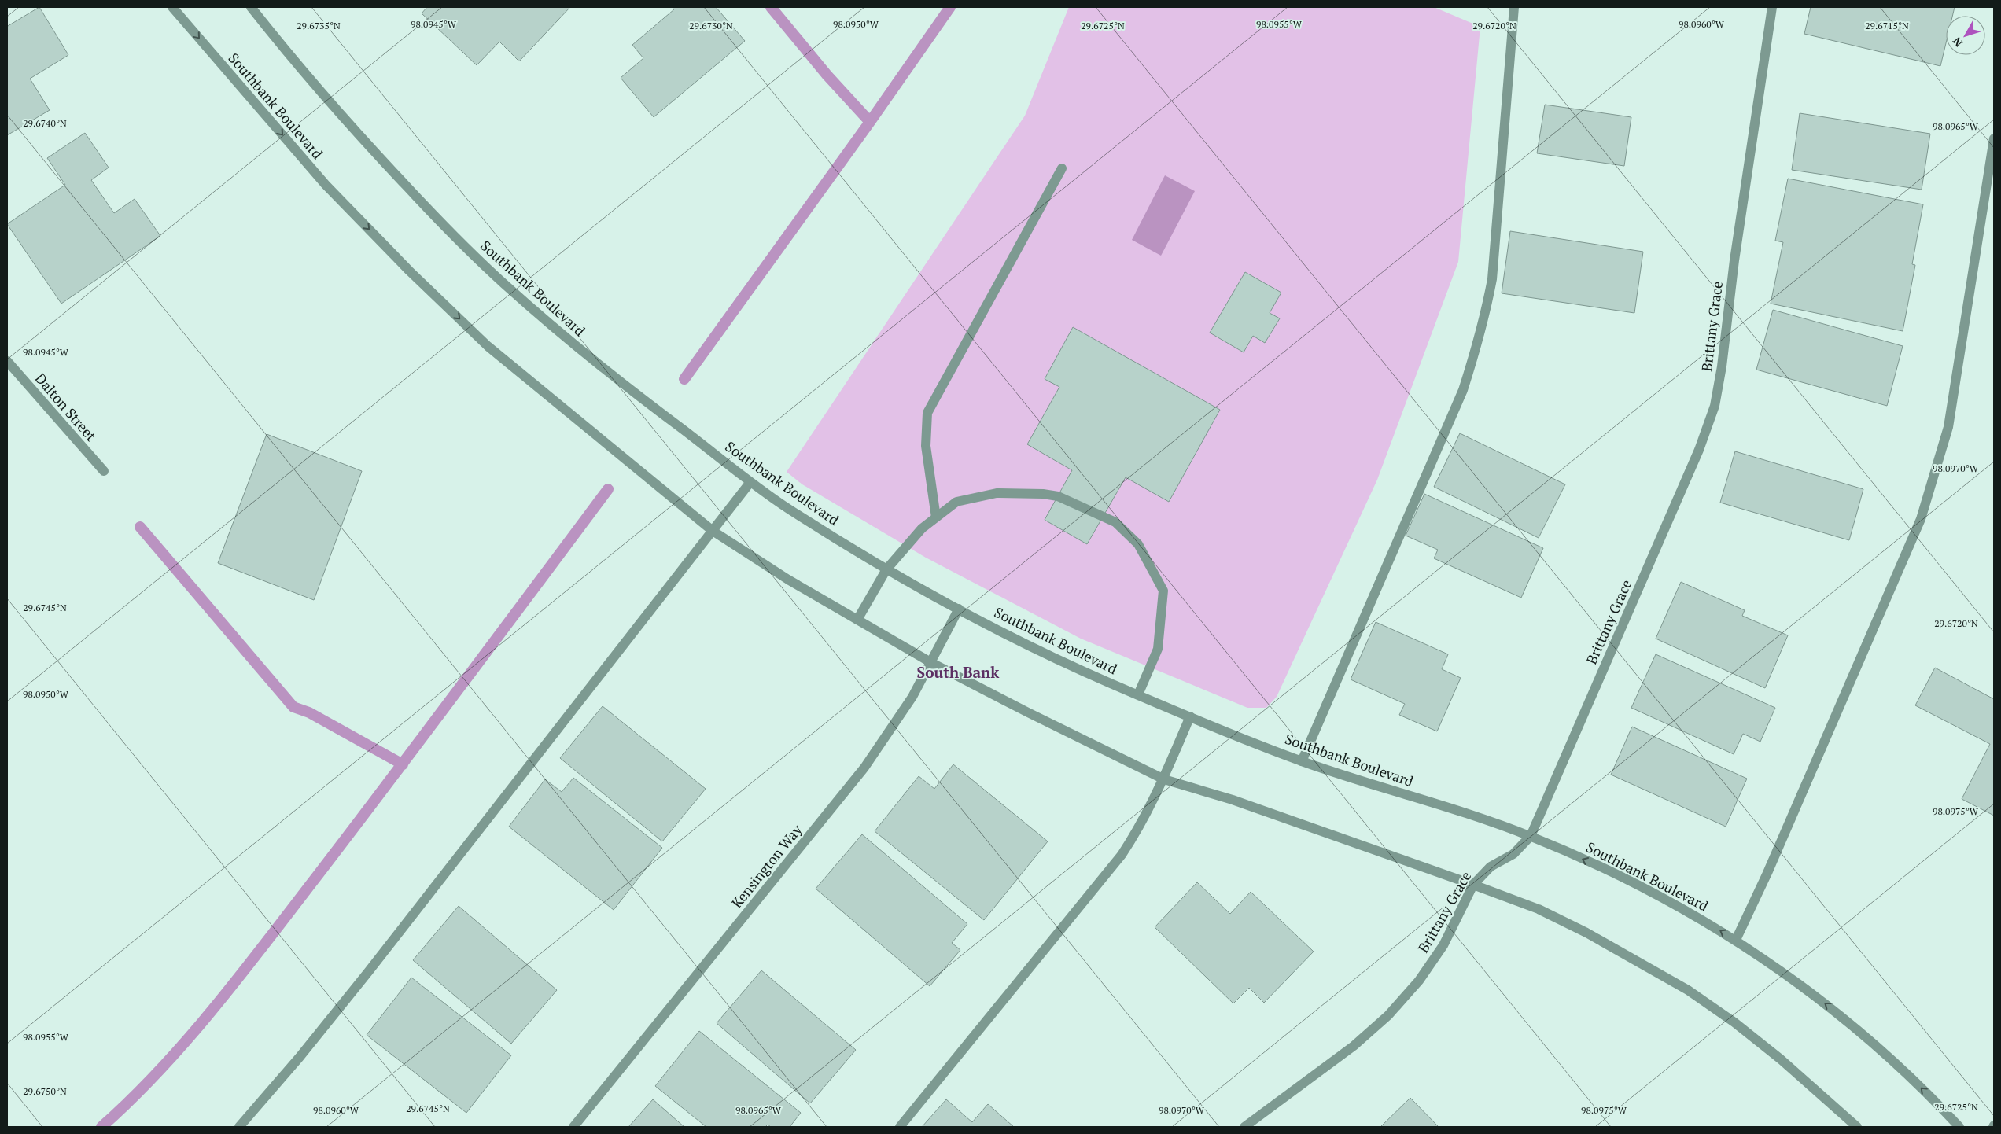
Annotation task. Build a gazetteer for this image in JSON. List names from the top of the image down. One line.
{"streets":{"street":["Southbank Boulevard","Brittany Grace","Dalton Street","Kensington Way"]},"crossings":[["Southbank Boulevard","Brittany Grace"],["Southbank Boulevard","Kensington Way"]],"districts":["South Bank"],"north":"bottom left","coordinates":["98.0945°W","98.0950°W","98.0955°W","98.0960°W","29.6735°N","29.6730°N","29.6725°N","29.6720°N","29.6715°N","29.6740°N","98.0965°W","98.0970°W","29.6745°N","98.0975°W","29.6750°N"]}
